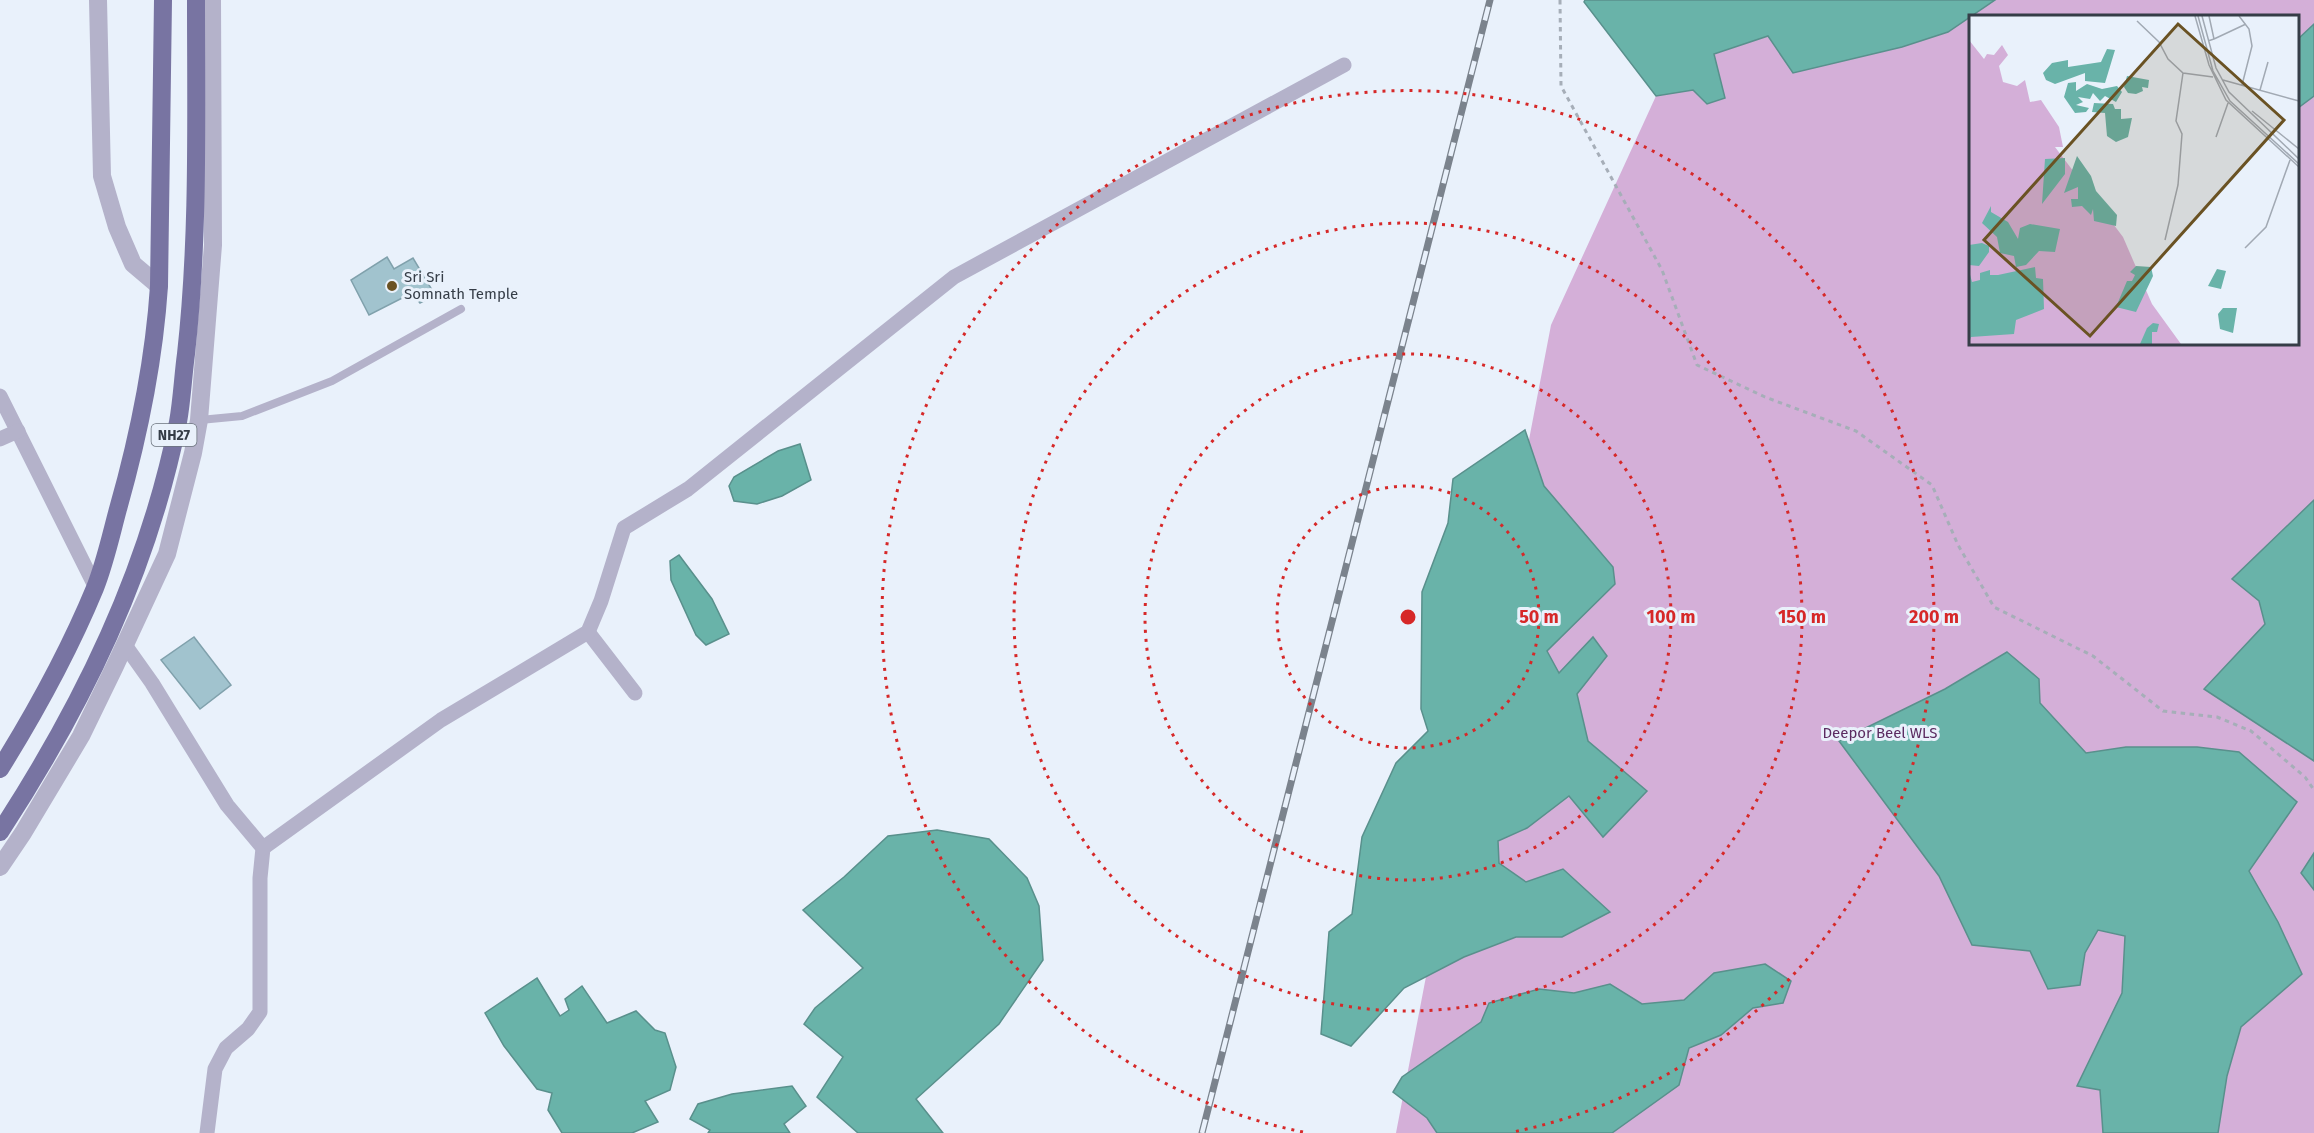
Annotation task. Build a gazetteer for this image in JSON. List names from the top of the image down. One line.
{"streets":{"highway":["NH27"]},"parks":["Deepor Beel WLS"],"places":["Sri Sri Somnath Temple"],"rings":["50 m","100 m","150 m","200 m"]}
